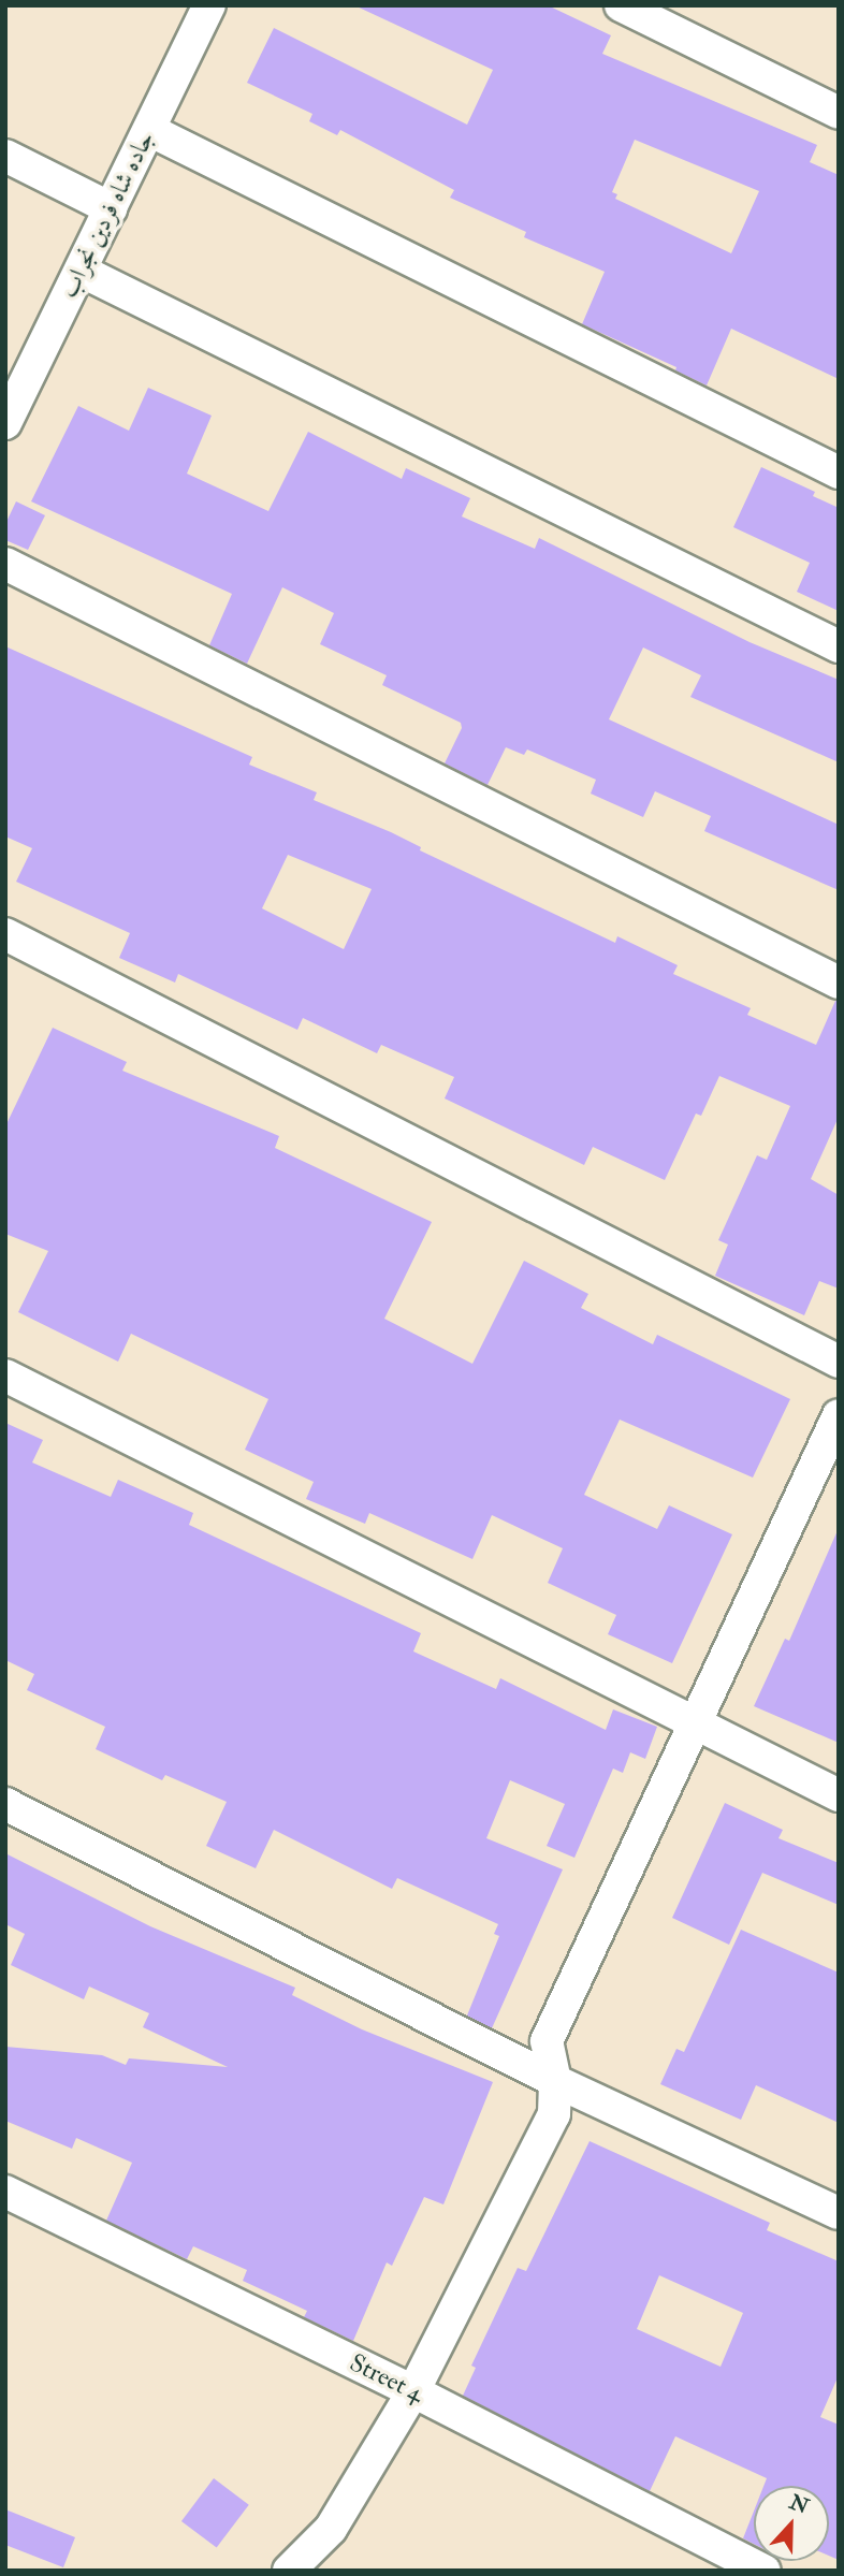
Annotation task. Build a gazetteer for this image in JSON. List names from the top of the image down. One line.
{"streets":{"street":["جاده شاه فردین نجراب","Street 4"]},"north":"top"}
